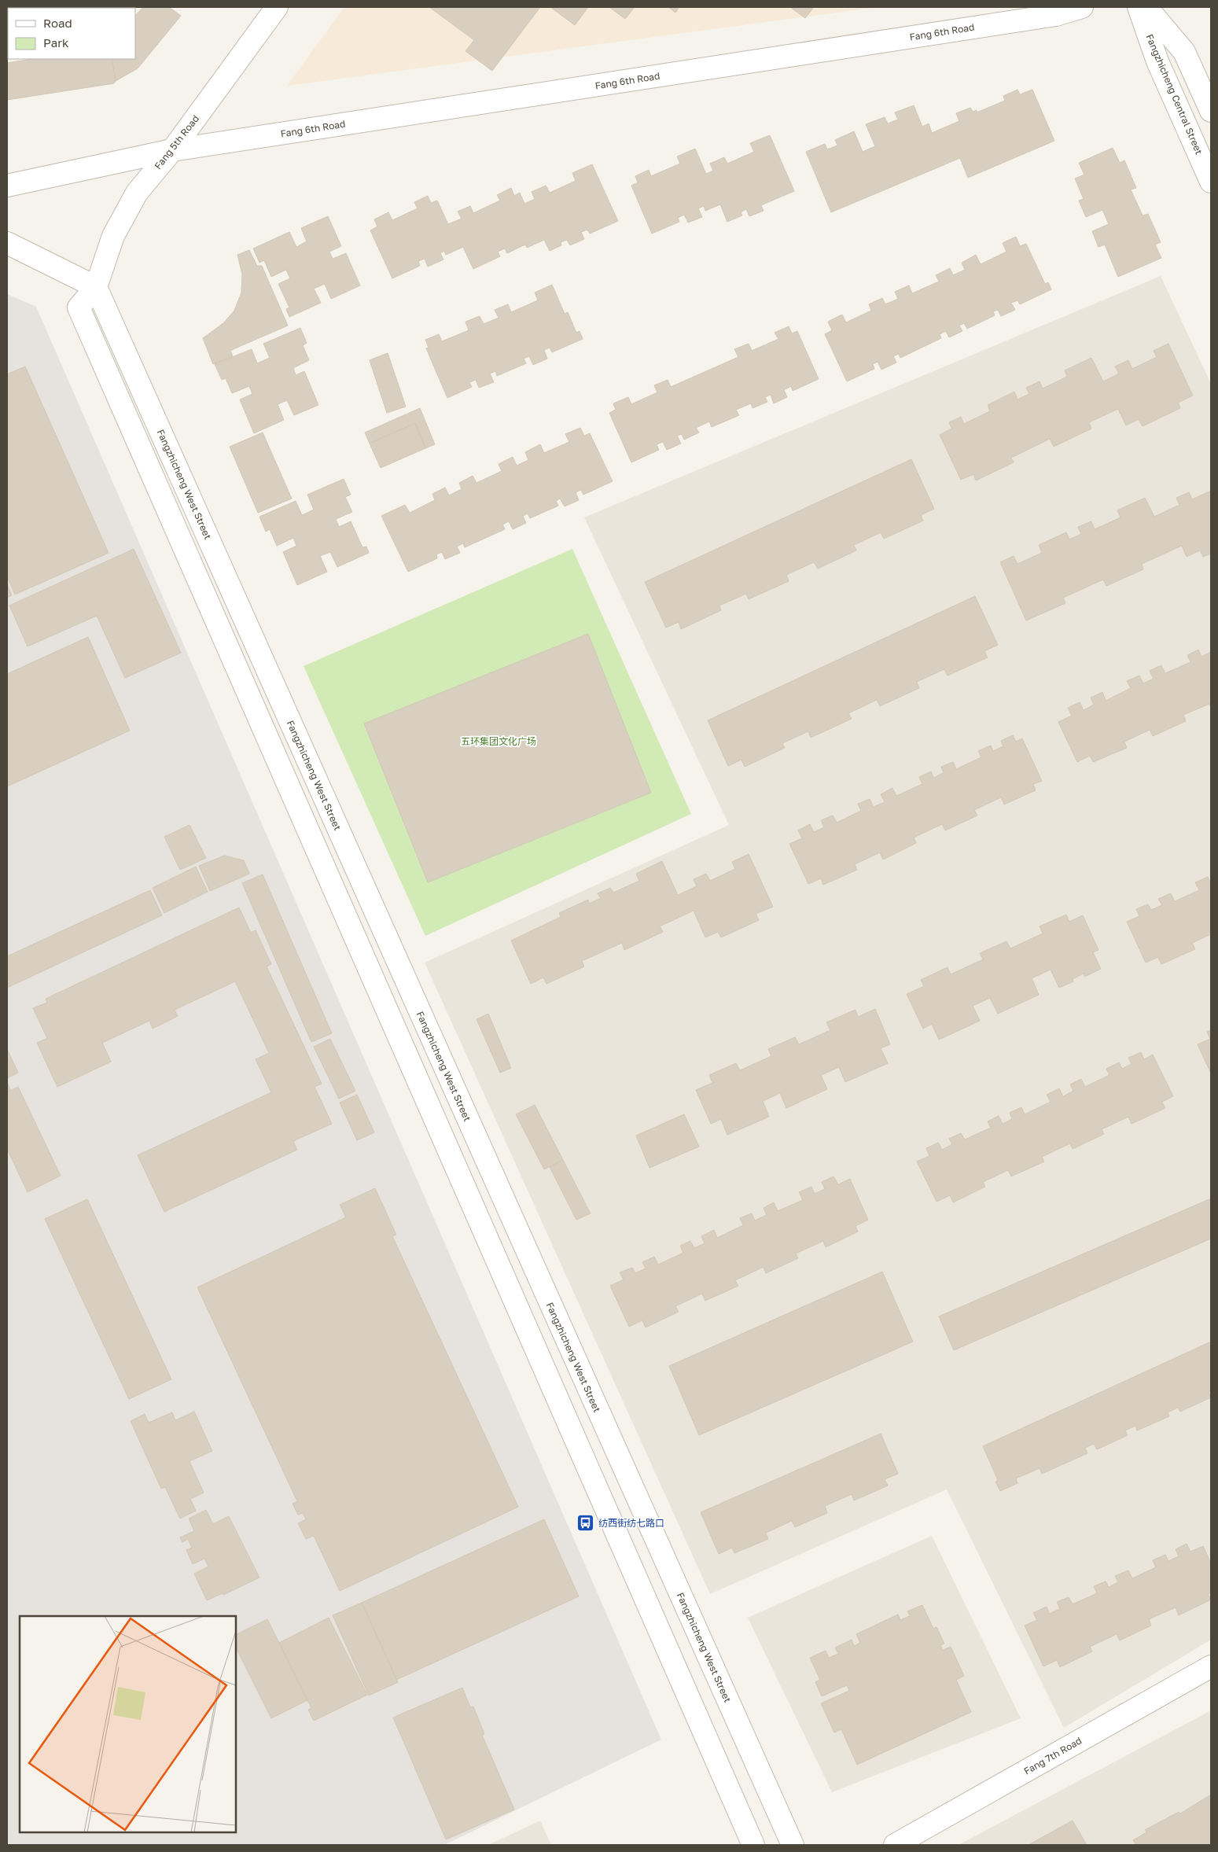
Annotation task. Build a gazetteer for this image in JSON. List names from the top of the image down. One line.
{"streets":{"street":["Fang 6th Road","Fangzhicheng Central Street","Fang 5th Road","Fangzhicheng West Street","Fang 7th Road"]},"crossings":[["Fang 6th Road","Fang 5th Road"],["Fang 5th Road","Fangzhicheng West Street"]],"parks":["五环集团文化广场"],"places":{"bus stop":["纺西街纺七路口"]},"legend":["Road","Park"]}
